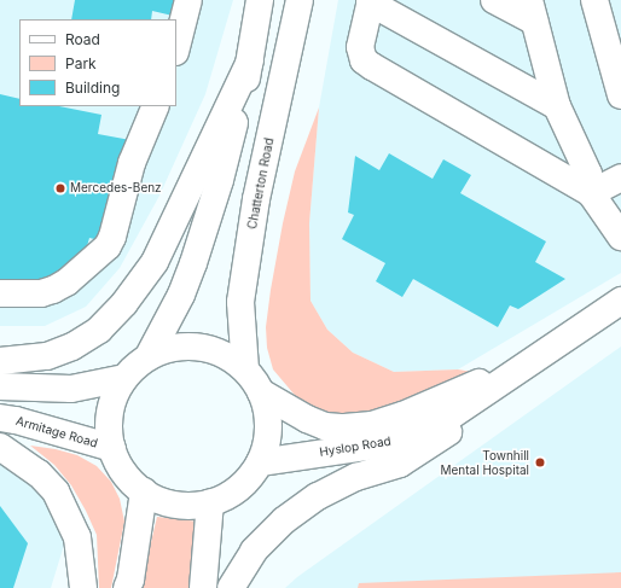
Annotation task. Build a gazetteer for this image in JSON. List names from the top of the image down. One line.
{"streets":{"street":["Chatterton Road","Armitage Road","Hyslop Road"]},"crossings":[["Chatterton Road","Armitage Road"],["Chatterton Road","Hyslop Road"],["Armitage Road","Hyslop Road"]],"places":["Mercedes-Benz","Townhill Mental Hospital"],"legend":["Road","Park","Building"]}
